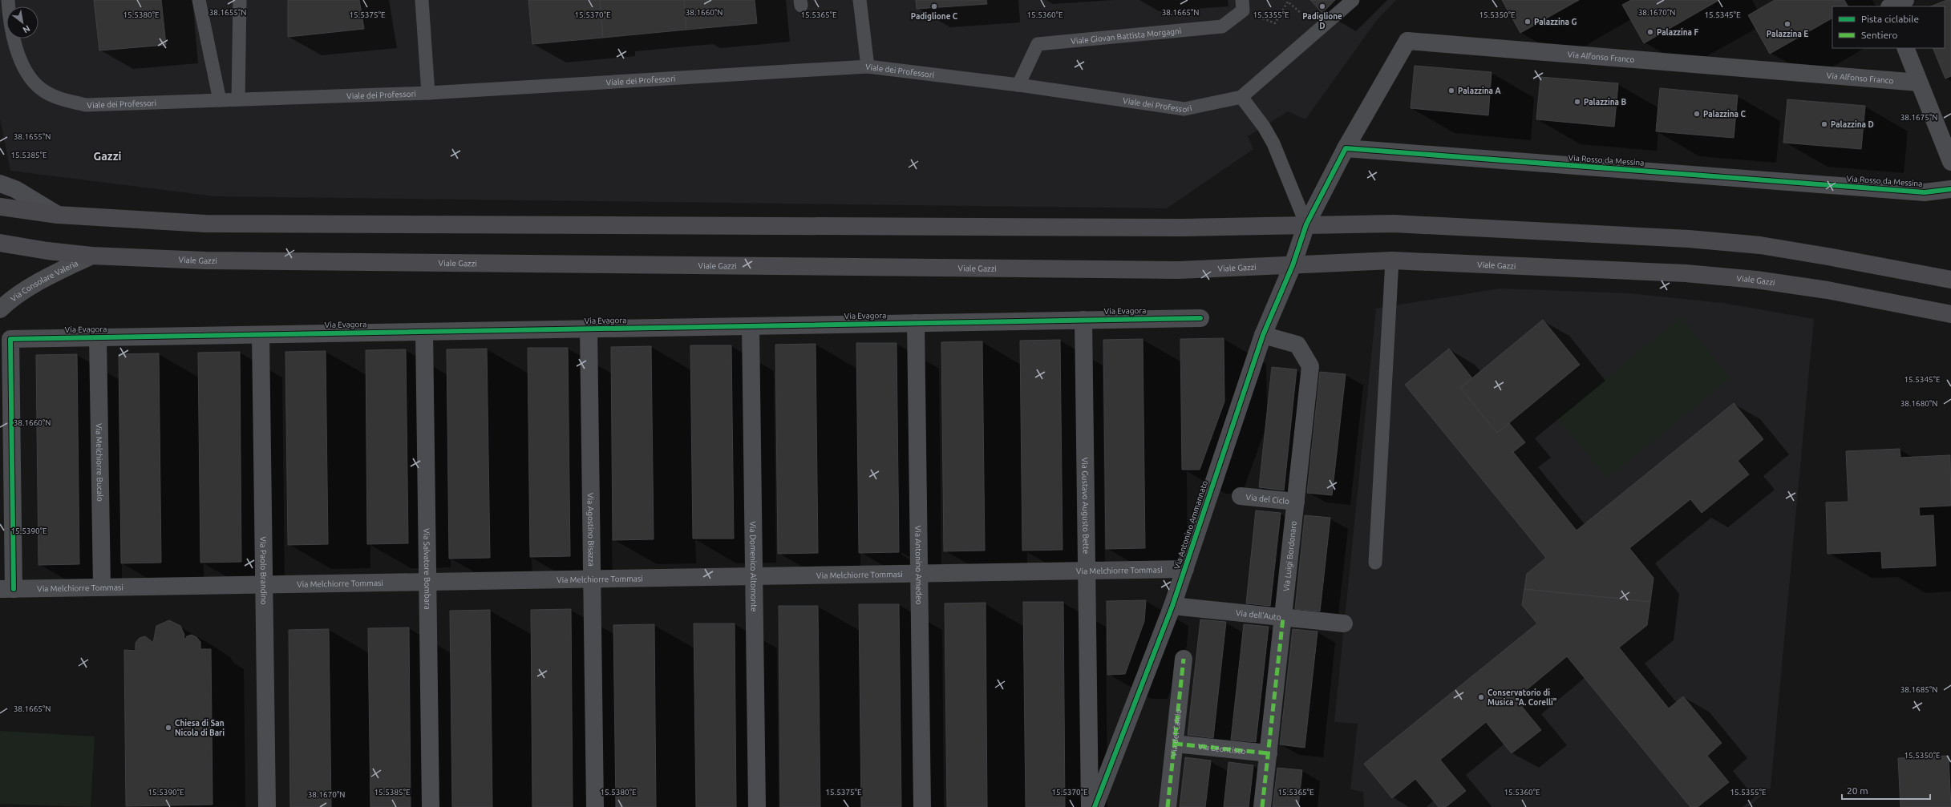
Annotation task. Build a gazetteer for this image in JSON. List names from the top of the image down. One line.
{"streets":{"main road":["Viale Gazzi"],"street":["Via Alfonso Franco","Via Rosso da Messina","Via Consolare Valeria","Via Evagora","Via Melchiorre Bucalo","Via del Ciclo","Via Gustavo Augusto Bette","Via Antonino Ammannato","Via Agostino Bisazza","Via Luigi Bordonaro","Via Antonino Amedeo","Via Domenico Altomonte","Via Salvatore Bombara","Via Melchiorre Tommasi","Via Paolo Brandino","Via dell'Auto","Via del Calcio","Via Leontisco"],"lane":["Viale Giovan Battista Morgagni","Viale dei Professori"]},"crossings":[["Viale Giovan Battista Morgagni","Viale dei Professori"],["Via Alfonso Franco","Via Rosso da Messina"],["Viale Gazzi","Via Consolare Valeria"],["Viale Gazzi","Via Antonino Ammannato"],["Via Evagora","Via Melchiorre Bucalo"],["Via Evagora","Via Gustavo Augusto Bette"],["Via Evagora","Via Agostino Bisazza"],["Via Evagora","Via Antonino Amedeo"],["Via Evagora","Via Domenico Altomonte"],["Via Evagora","Via Salvatore Bombara"],["Via Evagora","Via Melchiorre Tommasi"],["Via Evagora","Via Paolo Brandino"],["Via Melchiorre Bucalo","Via Melchiorre Tommasi"],["Via del Ciclo","Via Luigi Bordonaro"],["Via Gustavo Augusto Bette","Via Melchiorre Tommasi"],["Via Antonino Ammannato","Via Luigi Bordonaro"],["Via Antonino Ammannato","Via Melchiorre Tommasi"],["Via Antonino Ammannato","Via dell'Auto"],["Via Agostino Bisazza","Via Melchiorre Tommasi"],["Via Luigi Bordonaro","Via dell'Auto"],["Via Luigi Bordonaro","Via Leontisco"],["Via Antonino Amedeo","Via Melchiorre Tommasi"],["Via Domenico Altomonte","Via Melchiorre Tommasi"],["Via Salvatore Bombara","Via Melchiorre Tommasi"],["Via Melchiorre Tommasi","Via Paolo Brandino"],["Via del Calcio","Via Leontisco"]],"districts":["Gazzi"],"places":["Padiglione C","Padiglione D","Palazzina G","Palazzina E","Palazzina F","Palazzina A","Palazzina B","Palazzina C","Palazzina D","Conservatorio di Musica \"A. Corelli\"","Chiesa di San Nicola di Bari"],"legend":["Pista ciclabile","Sentiero"],"scale_bar":"20 m","north":"bottom right","coordinates":["38.1655°N","38.1660°N","38.1665°N","38.1670°N","15.5380°E","15.5375°E","15.5370°E","15.5365°E","15.5360°E","15.5355°E","15.5350°E","15.5345°E","38.1675°N","15.5385°E","38.1680°N","15.5390°E","38.1685°N"]}
